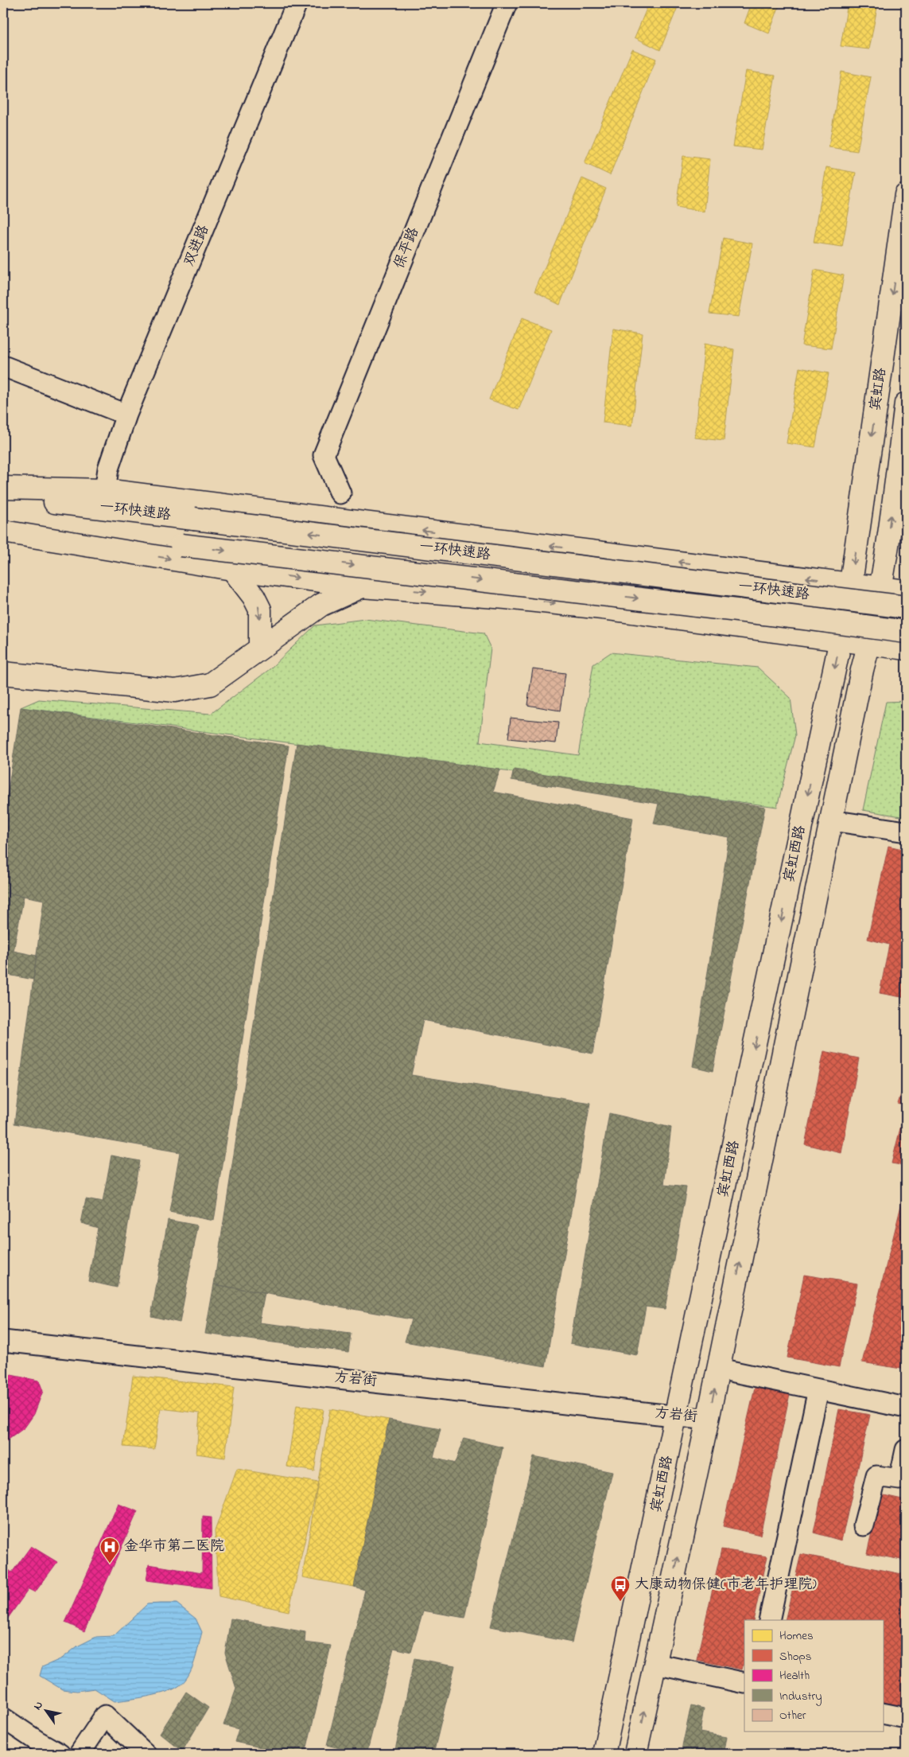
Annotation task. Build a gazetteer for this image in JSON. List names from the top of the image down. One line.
{"streets":{"main road":["宾虹路","一环快速路","宾虹西路"],"street":["双进路","保平路","方岩街"]},"crossings":[["宾虹路","宾虹西路"],["宾虹西路","方岩街"]],"places":{"hospital":["金华市第二医院"],"bus stop":["大康动物保健(市老年护理院)"]},"legend":["Homes","Shops","Health","Industry","Other"],"north":"top left"}
